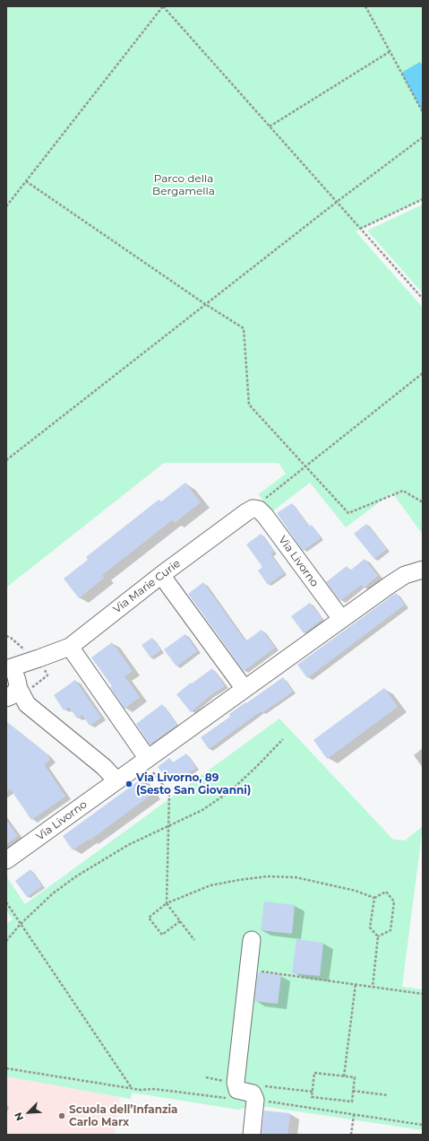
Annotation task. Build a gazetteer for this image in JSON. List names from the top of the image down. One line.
{"streets":{"street":["Via Livorno","Via Marie Curie"]},"crossings":[["Via Livorno","Via Marie Curie"]],"parks":["Parco della Bergamella"],"places":["Via Livorno, 89 (Sesto San Giovanni)","Scuola dell’Infanzia Carlo Marx"],"north":"bottom left"}
